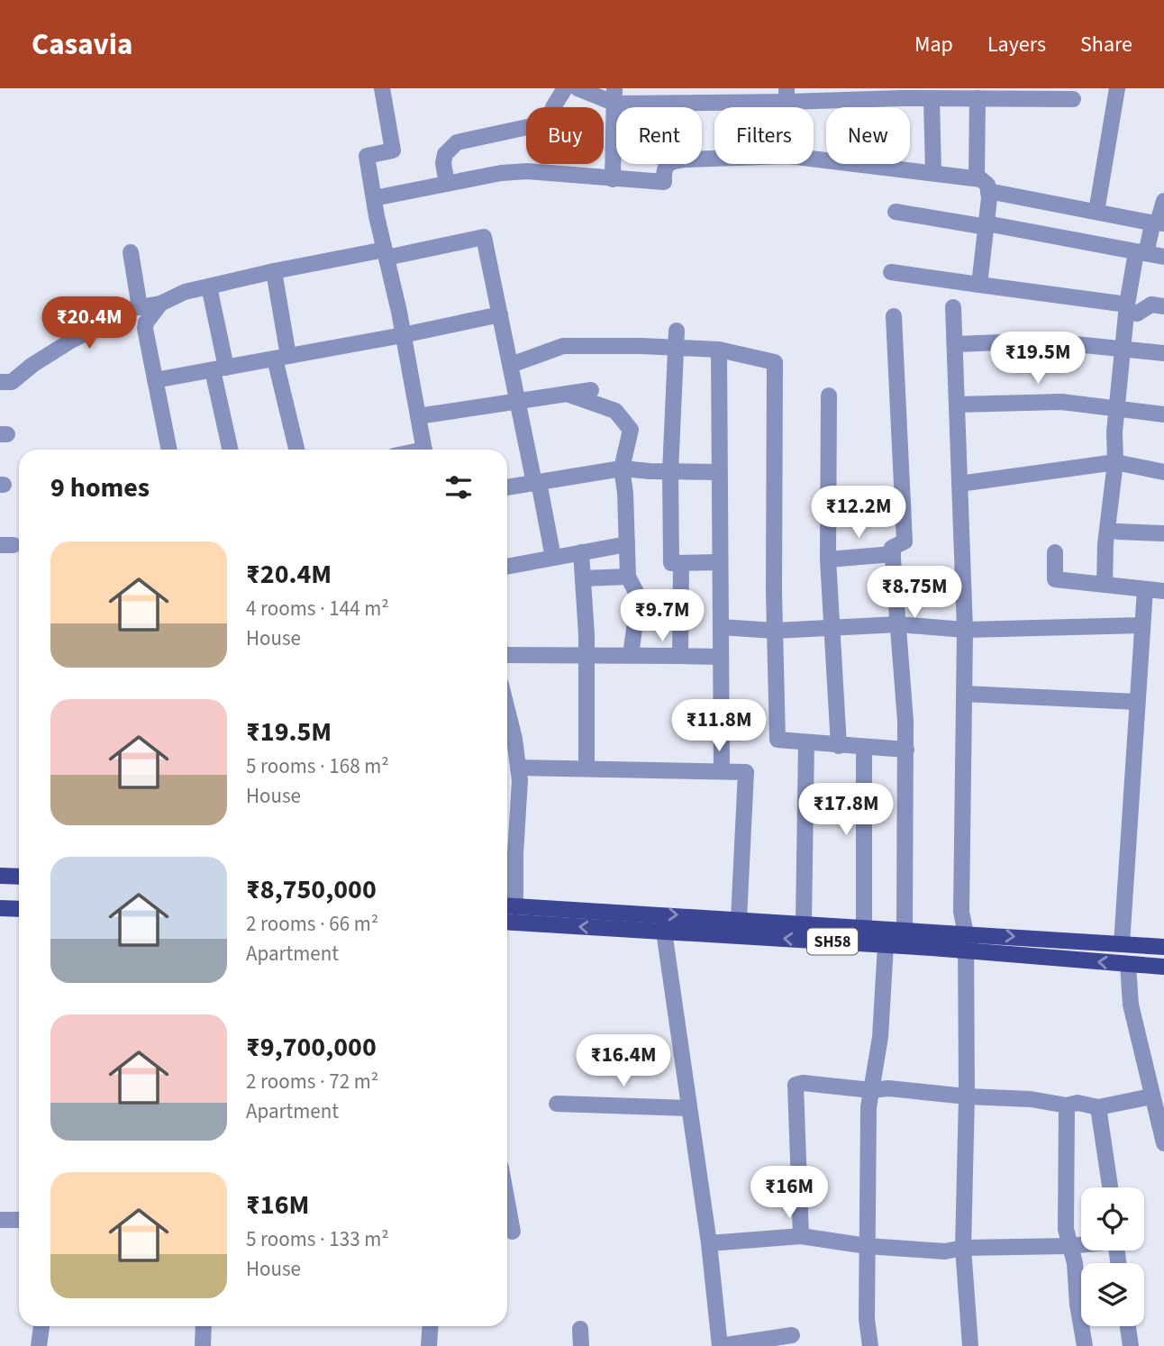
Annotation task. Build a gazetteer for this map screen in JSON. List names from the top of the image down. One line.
{"streets":{"main road":["SH58"]},"page":{"header":"Casavia","nav":["Map","Layers","Share"],"chip":["Buy","Rent","Filters","New"],"price":["₹20.4M","₹19.5M","₹12.2M","₹8.75M","₹9.7M","₹11.8M","₹17.8M","₹16.4M","₹16M"],"heading":"9 homes","list":[{"name":"₹20.4M","note":"4 rooms · 144 m² · House"},{"name":"₹19.5M","note":"5 rooms · 168 m² · House"},{"name":"₹8,750,000","note":"2 rooms · 66 m² · Apartment"},{"name":"₹9,700,000","note":"2 rooms · 72 m² · Apartment"},{"name":"₹16M","note":"5 rooms · 133 m² · House"}]}}
